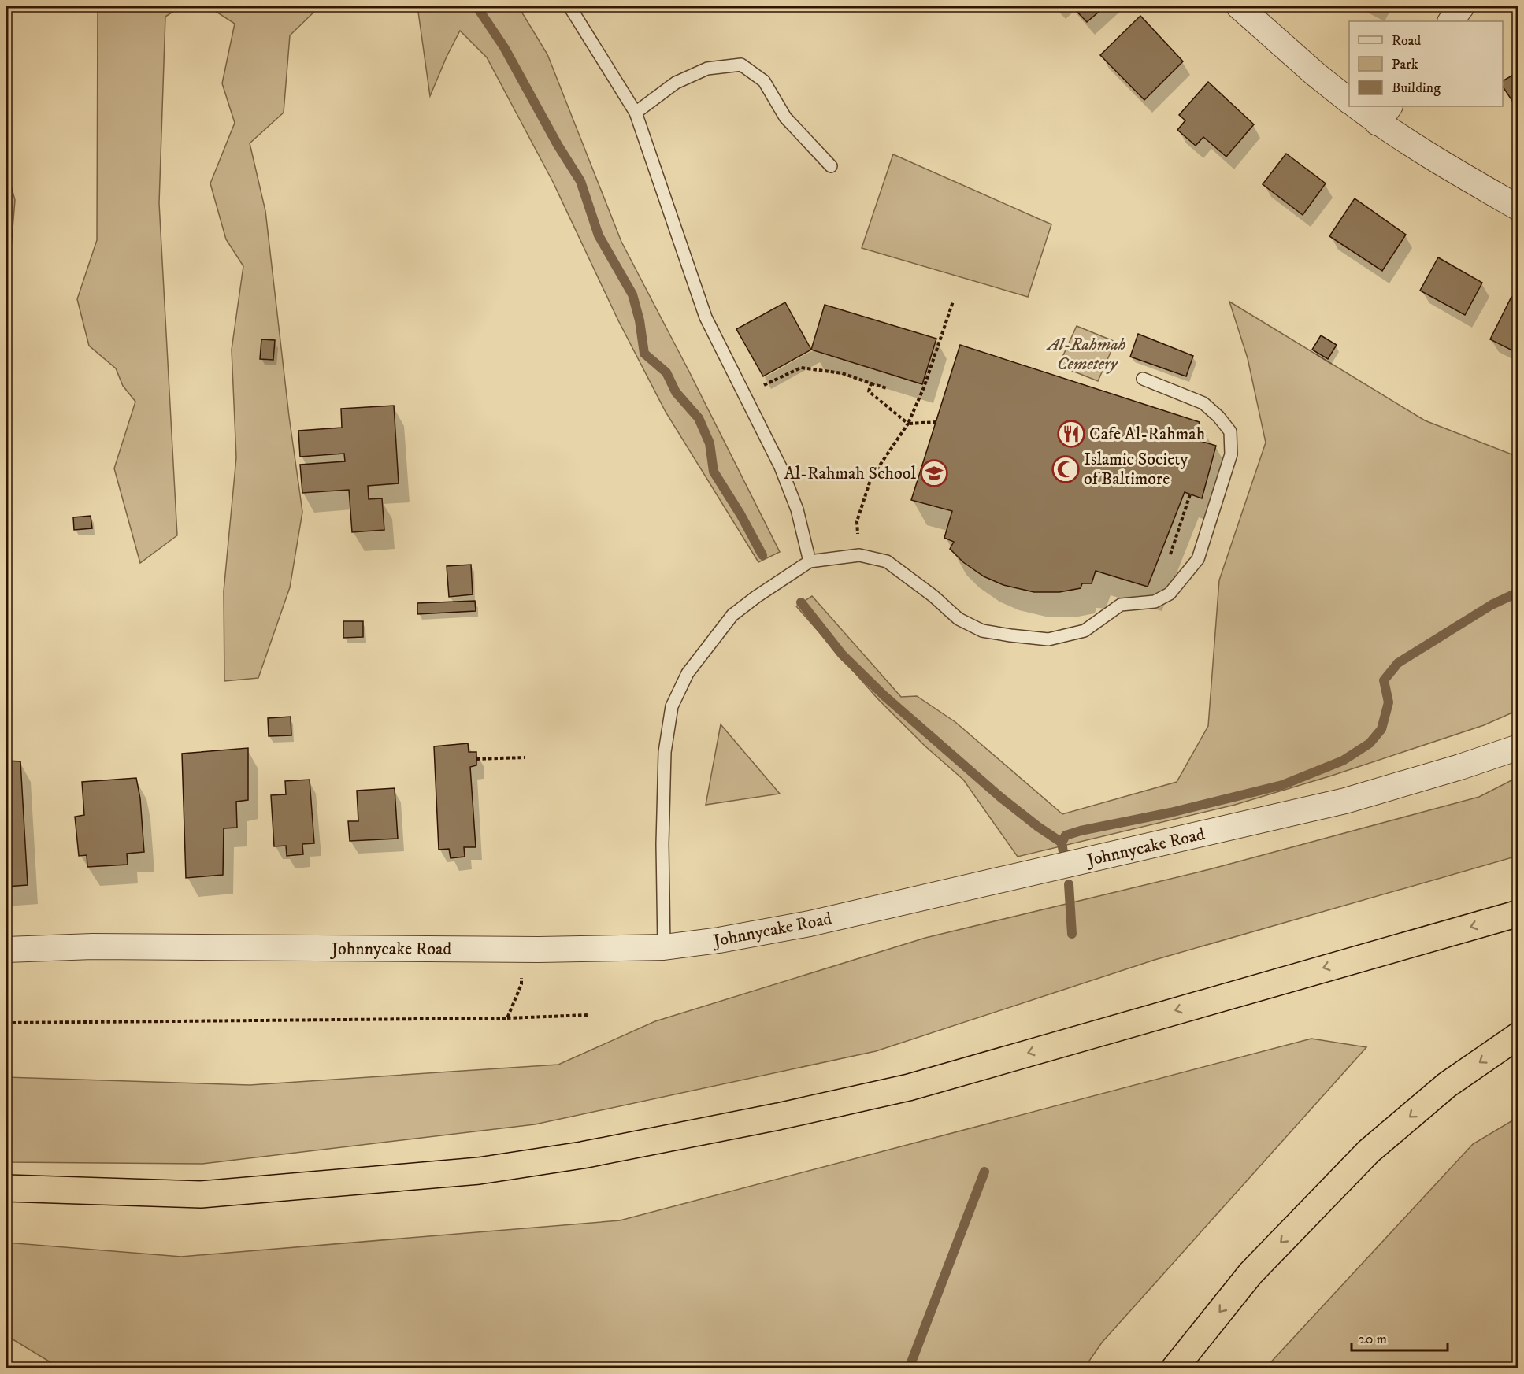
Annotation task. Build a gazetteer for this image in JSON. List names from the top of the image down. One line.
{"streets":{"street":["Johnnycake Road"]},"parks":["Al-Rahmah Cemetery"],"places":{"restaurant":["Cafe Al-Rahmah"],"mosque":["Islamic Society of Baltimore"],"school or university":["Al-Rahmah School"]},"legend":["Road","Park","Building"],"scale_bar":"20 m"}
